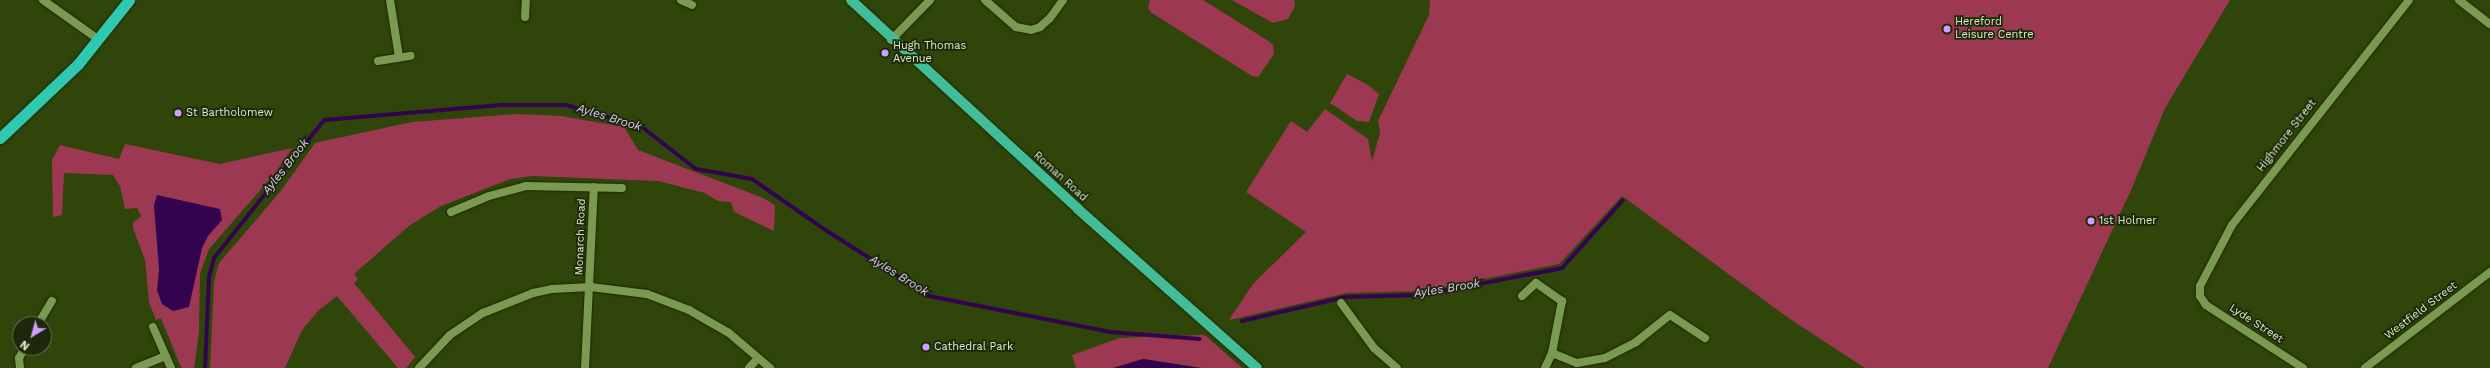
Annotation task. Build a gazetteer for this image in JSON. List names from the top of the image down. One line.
{"streets":{"main road":["Roman Road"],"street":["Highmore Street","Monarch Road","Westfield Street","Lyde Street"]},"crossings":[["Highmore Street","Lyde Street"]],"water":["Ayles Brook"],"places":["Hereford Leisure Centre","Hugh Thomas Avenue","St Bartholomew","1st Holmer","Cathedral Park"],"north":"bottom left"}
